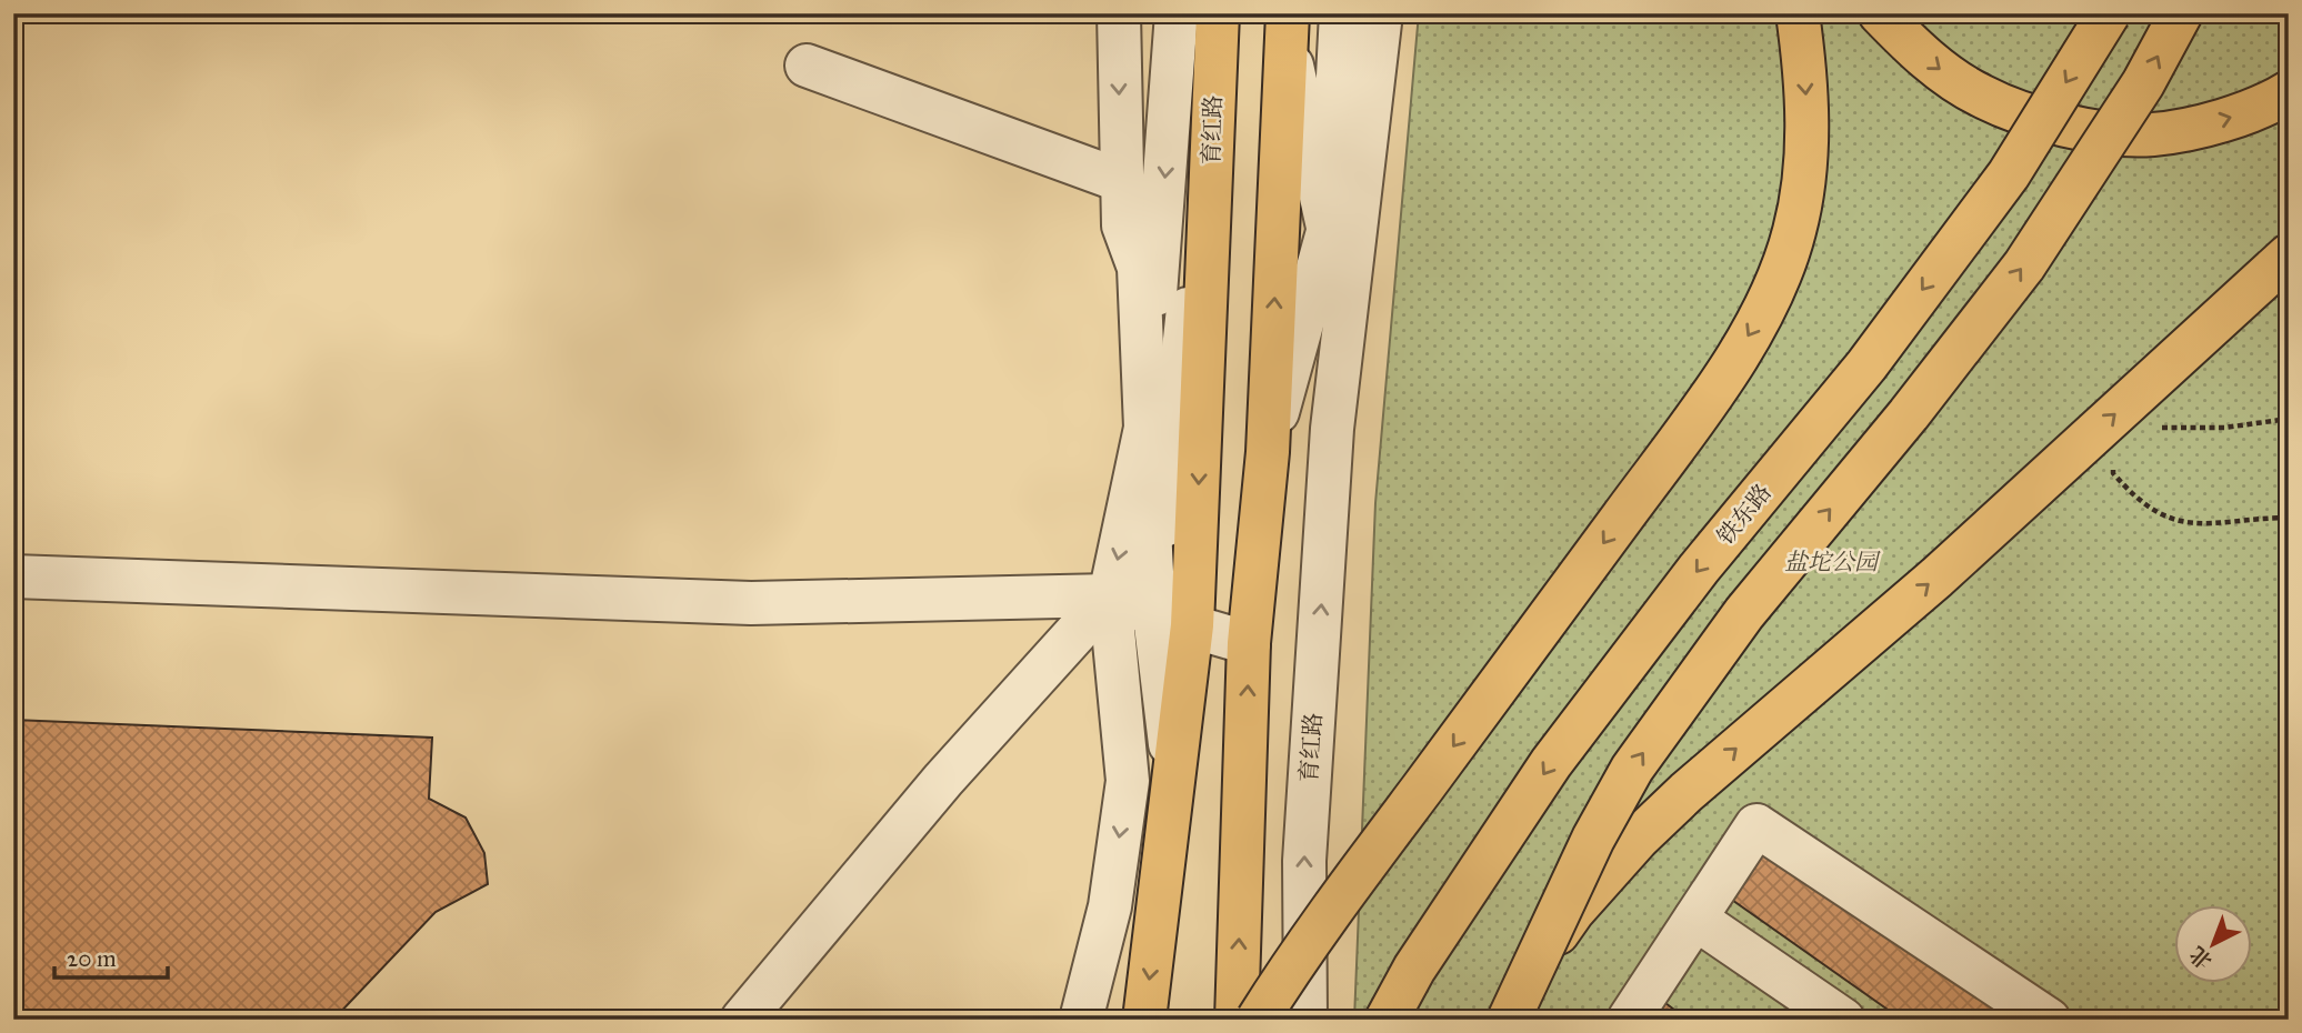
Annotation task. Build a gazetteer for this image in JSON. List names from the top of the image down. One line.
{"streets":{"highway":["育红路","铁东路"]},"parks":["盐坨公园"],"scale_bar":"20 m","north":"bottom left"}
